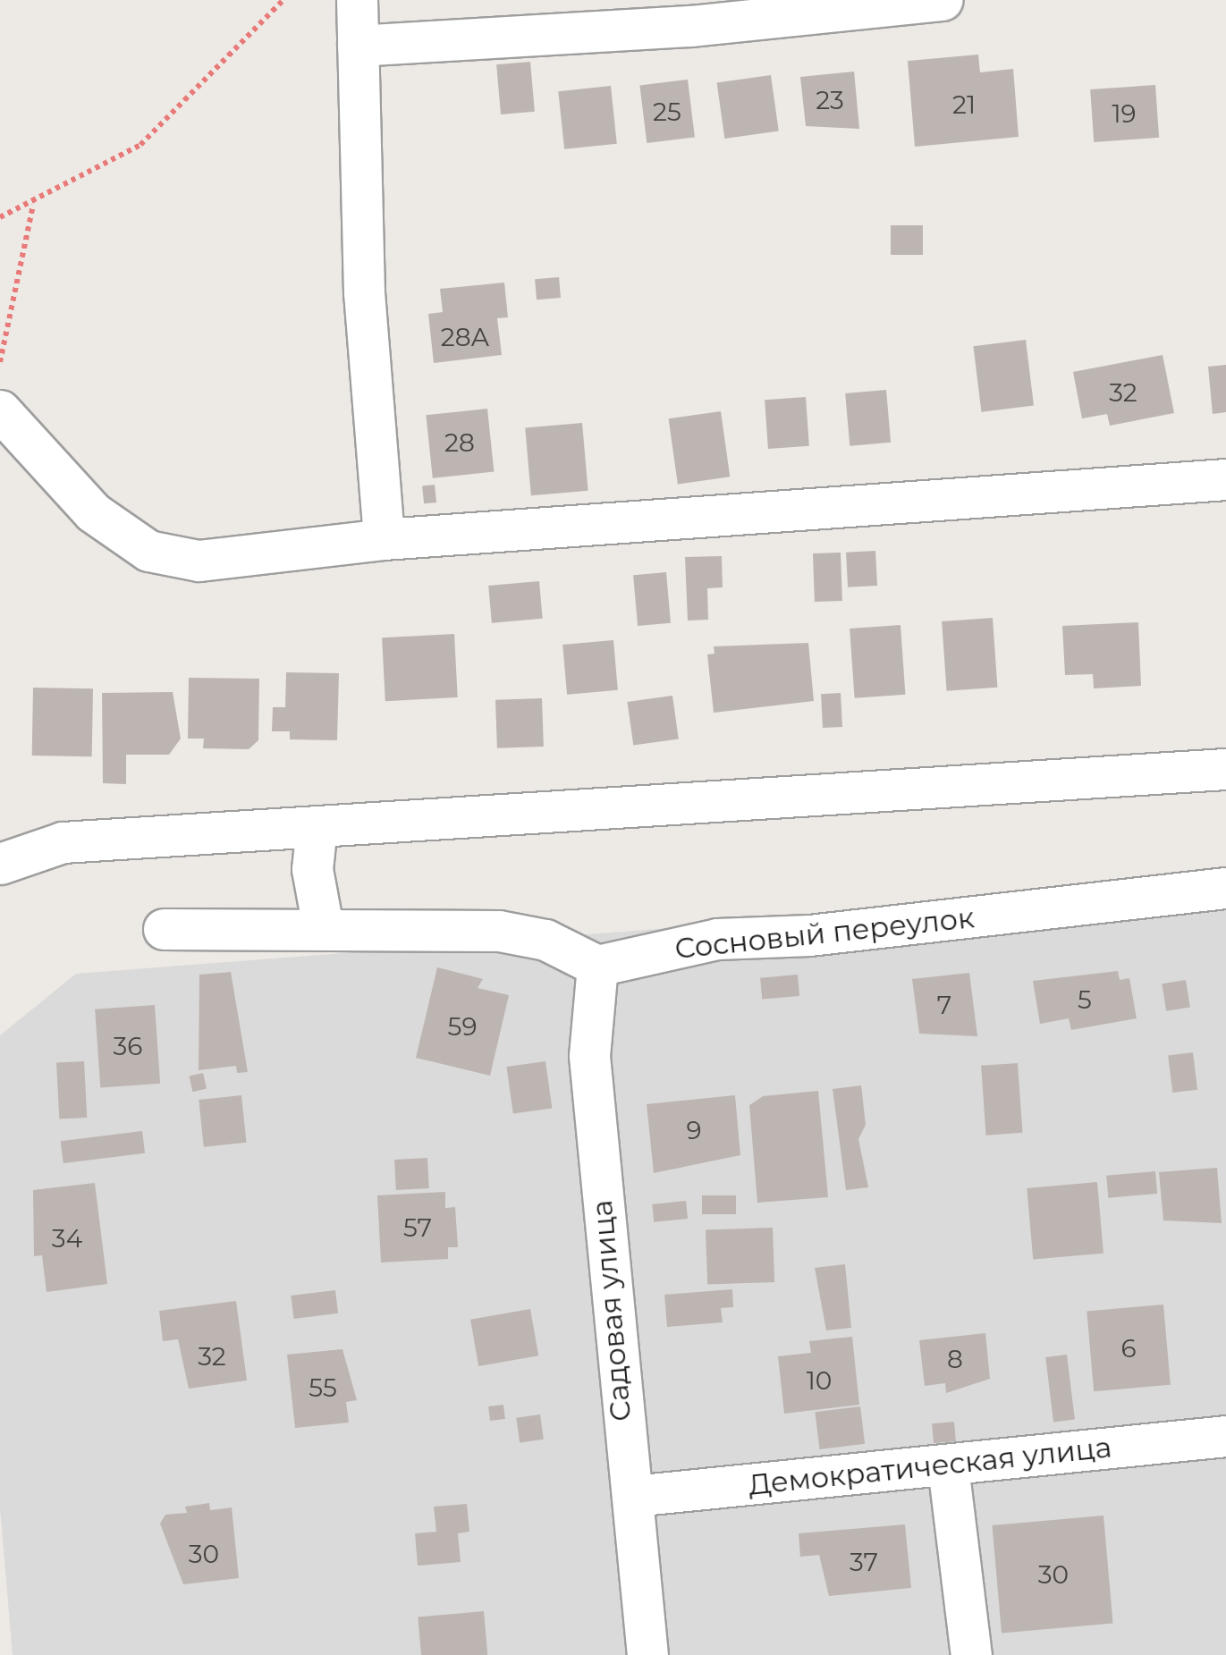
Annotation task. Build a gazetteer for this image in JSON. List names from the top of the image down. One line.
{"streets":{"street":["Сосновый переулок","Садовая улица","Демократическая улица"]},"crossings":[["Сосновый переулок","Садовая улица"],["Садовая улица","Демократическая улица"]],"house_numbers":["23","21","25","19","28А","32","28","5","7","59","36","9","57","34","6","32","8","10","55","30","37","30"]}
